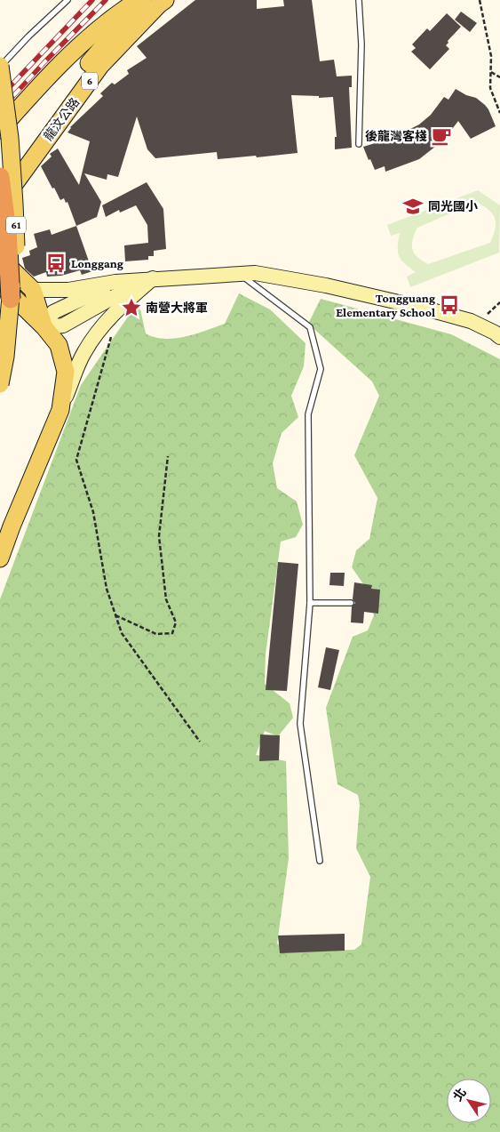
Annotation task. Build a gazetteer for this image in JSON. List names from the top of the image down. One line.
{"streets":{"main road":["6","龍汶公路","61"]},"places":{"cafe":["後龍灣客棧"],"school or university":["同光國小"],"bus stop":["Longgang","Tongguang Elementary School"],"place":["南營大將軍"]},"north":"top left"}
